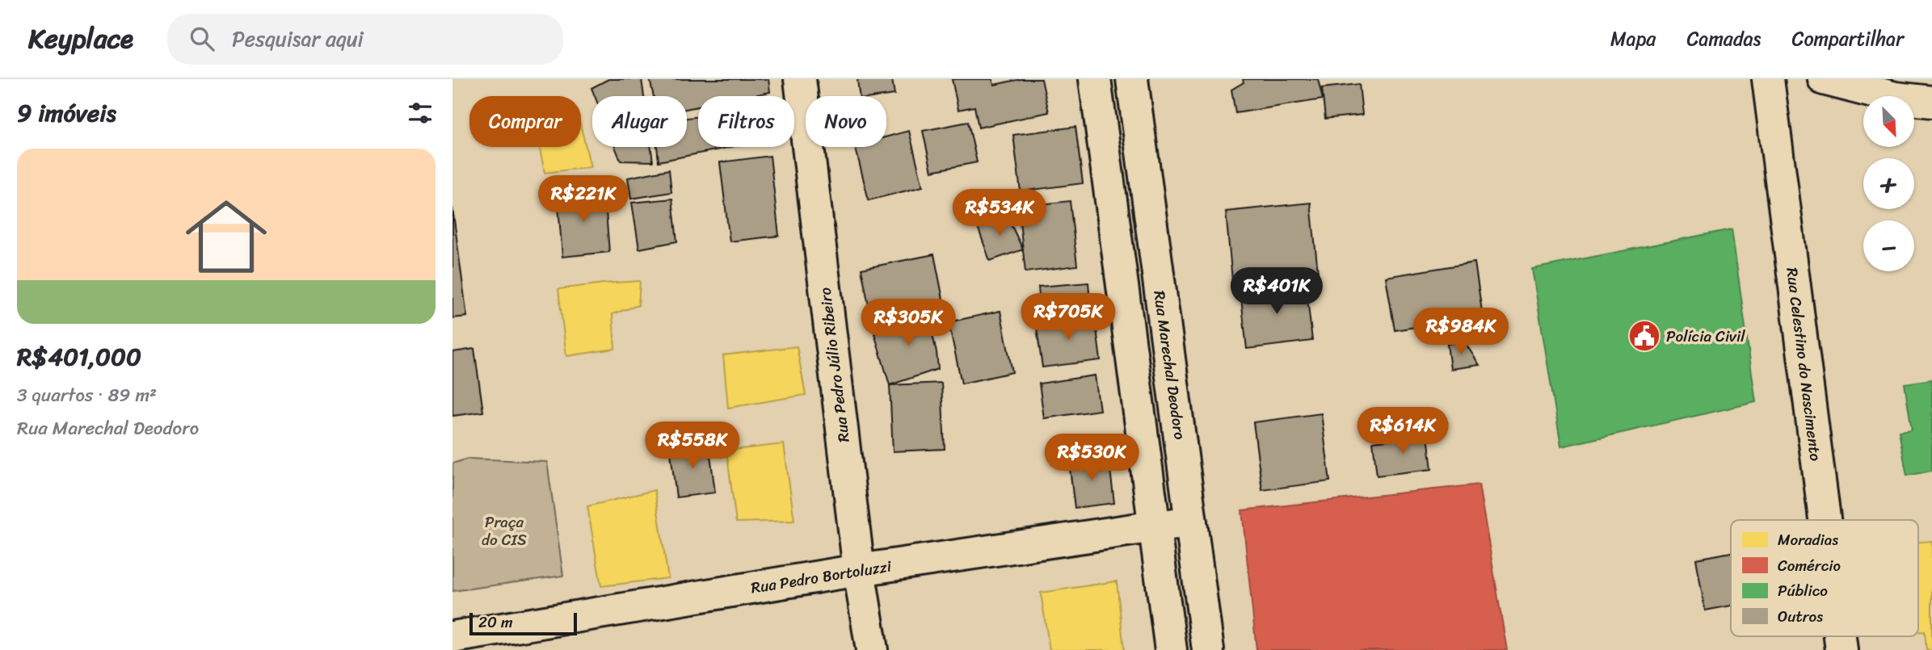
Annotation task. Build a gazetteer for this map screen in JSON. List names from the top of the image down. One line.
{"streets":{"street":["Rua Celestino do Nascimento","Rua Pedro Júlio Ribeiro","Rua Marechal Deodoro","Rua Pedro Bortoluzzi"]},"crossings":[["Rua Pedro Júlio Ribeiro","Rua Pedro Bortoluzzi"],["Rua Marechal Deodoro","Rua Pedro Bortoluzzi"]],"parks":["Praça do CIS"],"places":{"public building":["Polícia Civil"]},"legend":["Moradias","Comércio","Público","Outros"],"scale_bar":"20 m","north":"bottom right","page":{"header":"Keyplace","search":"Pesquisar aqui","nav":["Mapa","Camadas","Compartilhar"],"heading":"9 imóveis","map_buttons":["+","−"],"chip":["Comprar","Alugar","Filtros","Novo"],"list":[{"name":"R$401,000","note":"3 quartos · 89 m² · Rua Marechal Deodoro"}],"price":["R$221K","R$534K","R$401K","R$705K","R$305K","R$984K","R$614K","R$558K","R$530K"],"scale":"20 m"}}
